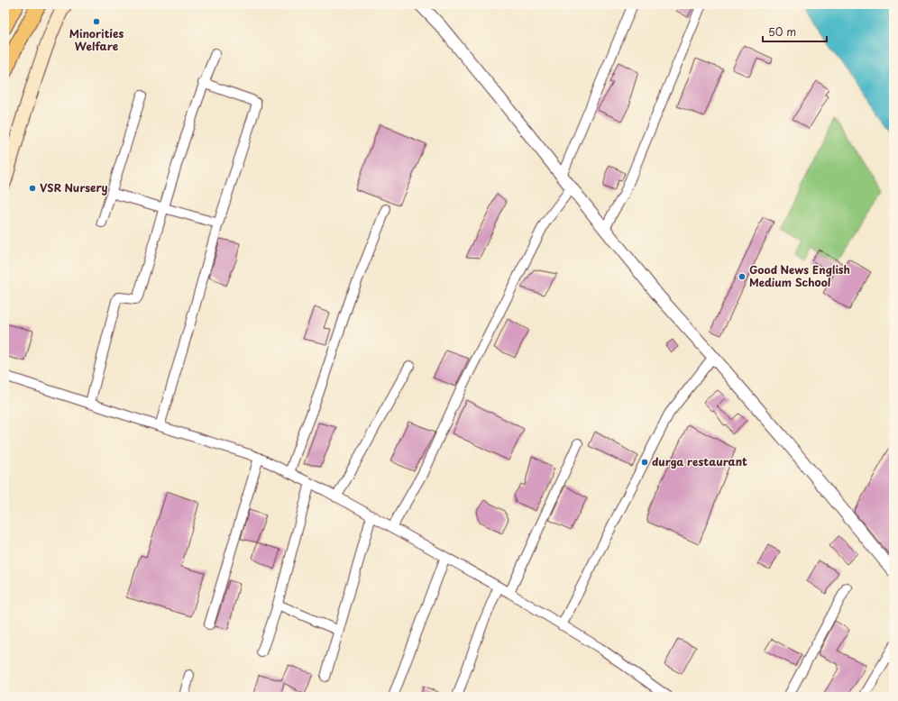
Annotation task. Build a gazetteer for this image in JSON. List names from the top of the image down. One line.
{"places":["Minorities Welfare","VSR Nursery","Good News English Medium School","durga restaurant"],"scale_bar":"50 m"}
